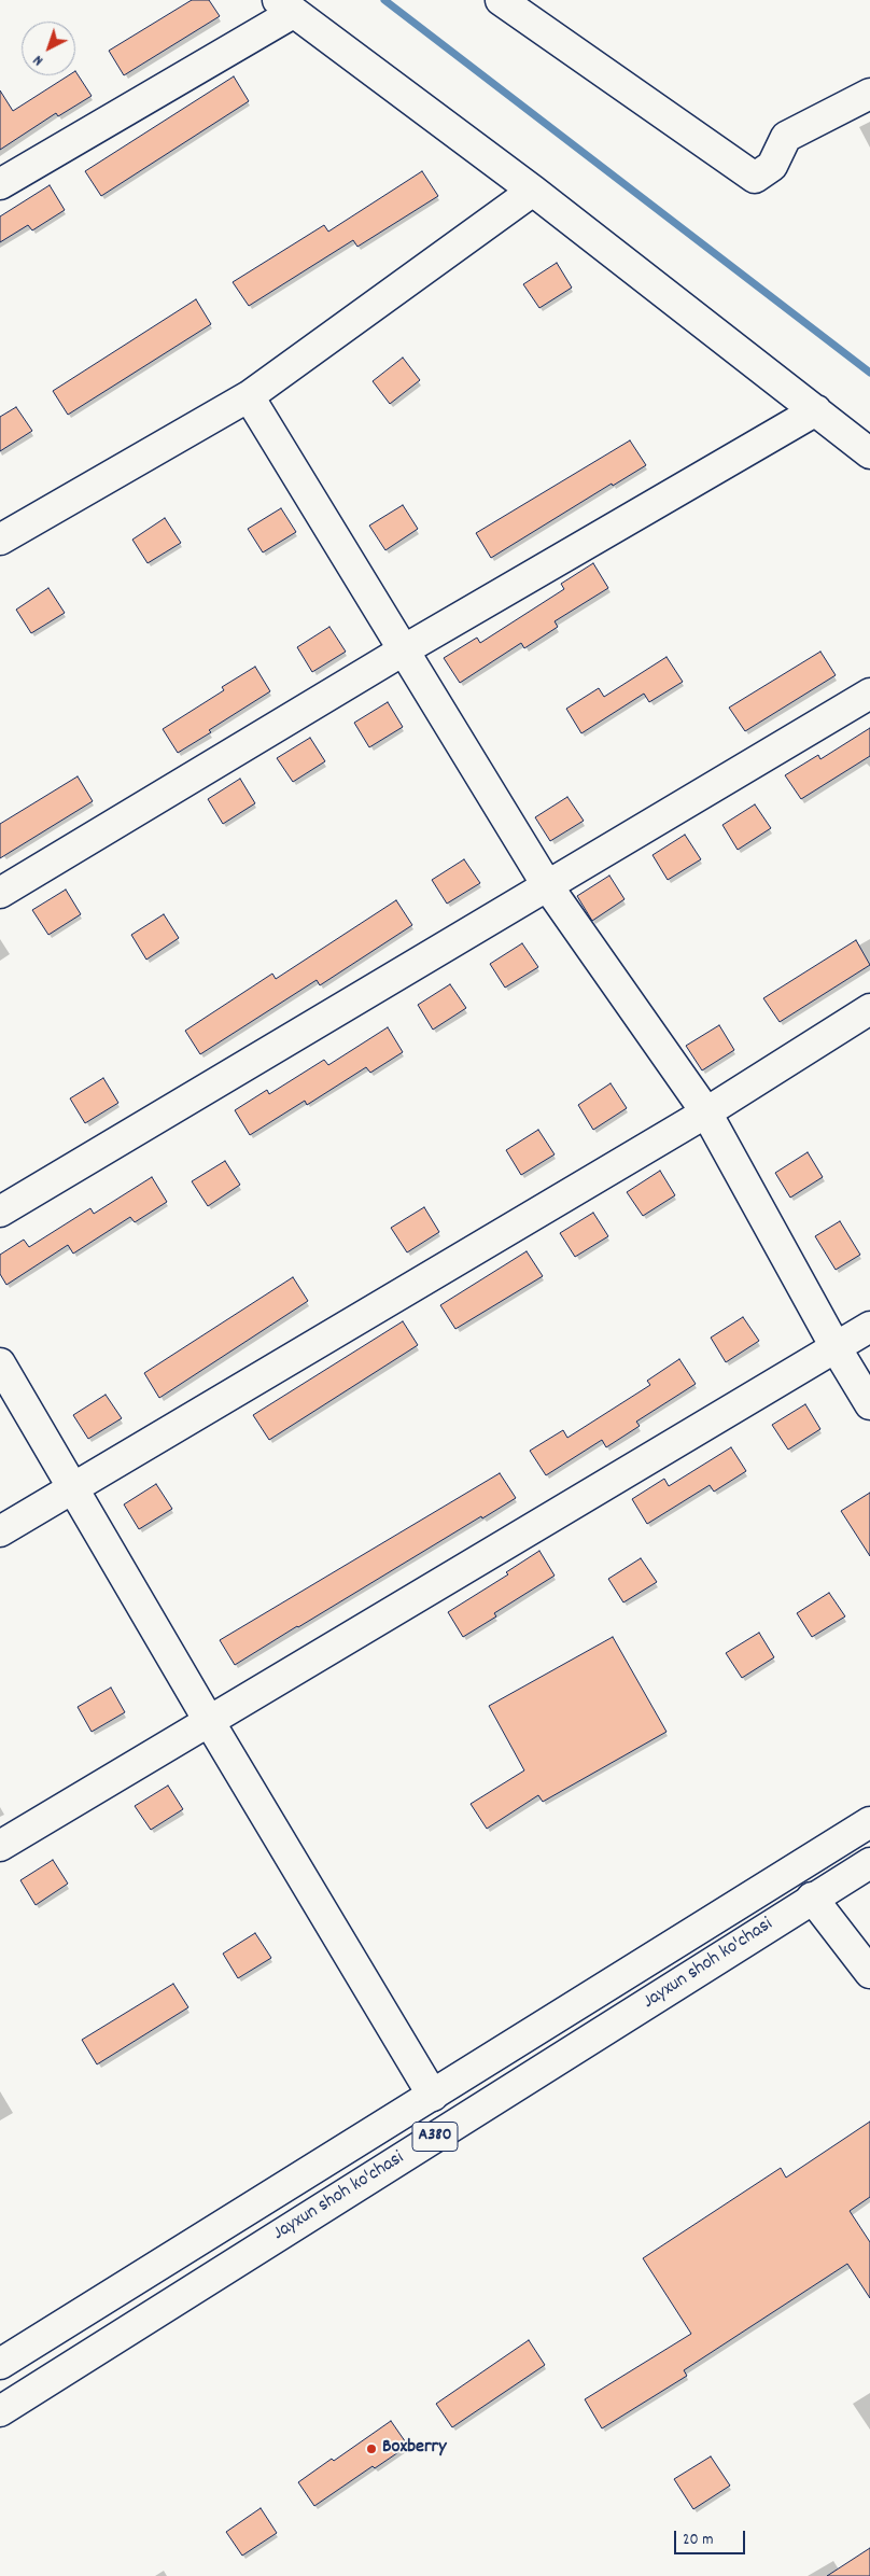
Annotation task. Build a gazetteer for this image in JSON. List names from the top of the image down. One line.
{"streets":{"main road":["Jayxun shoh ko'chasi","A380"]},"places":["Boxberry"],"scale_bar":"20 m","north":"bottom left"}
